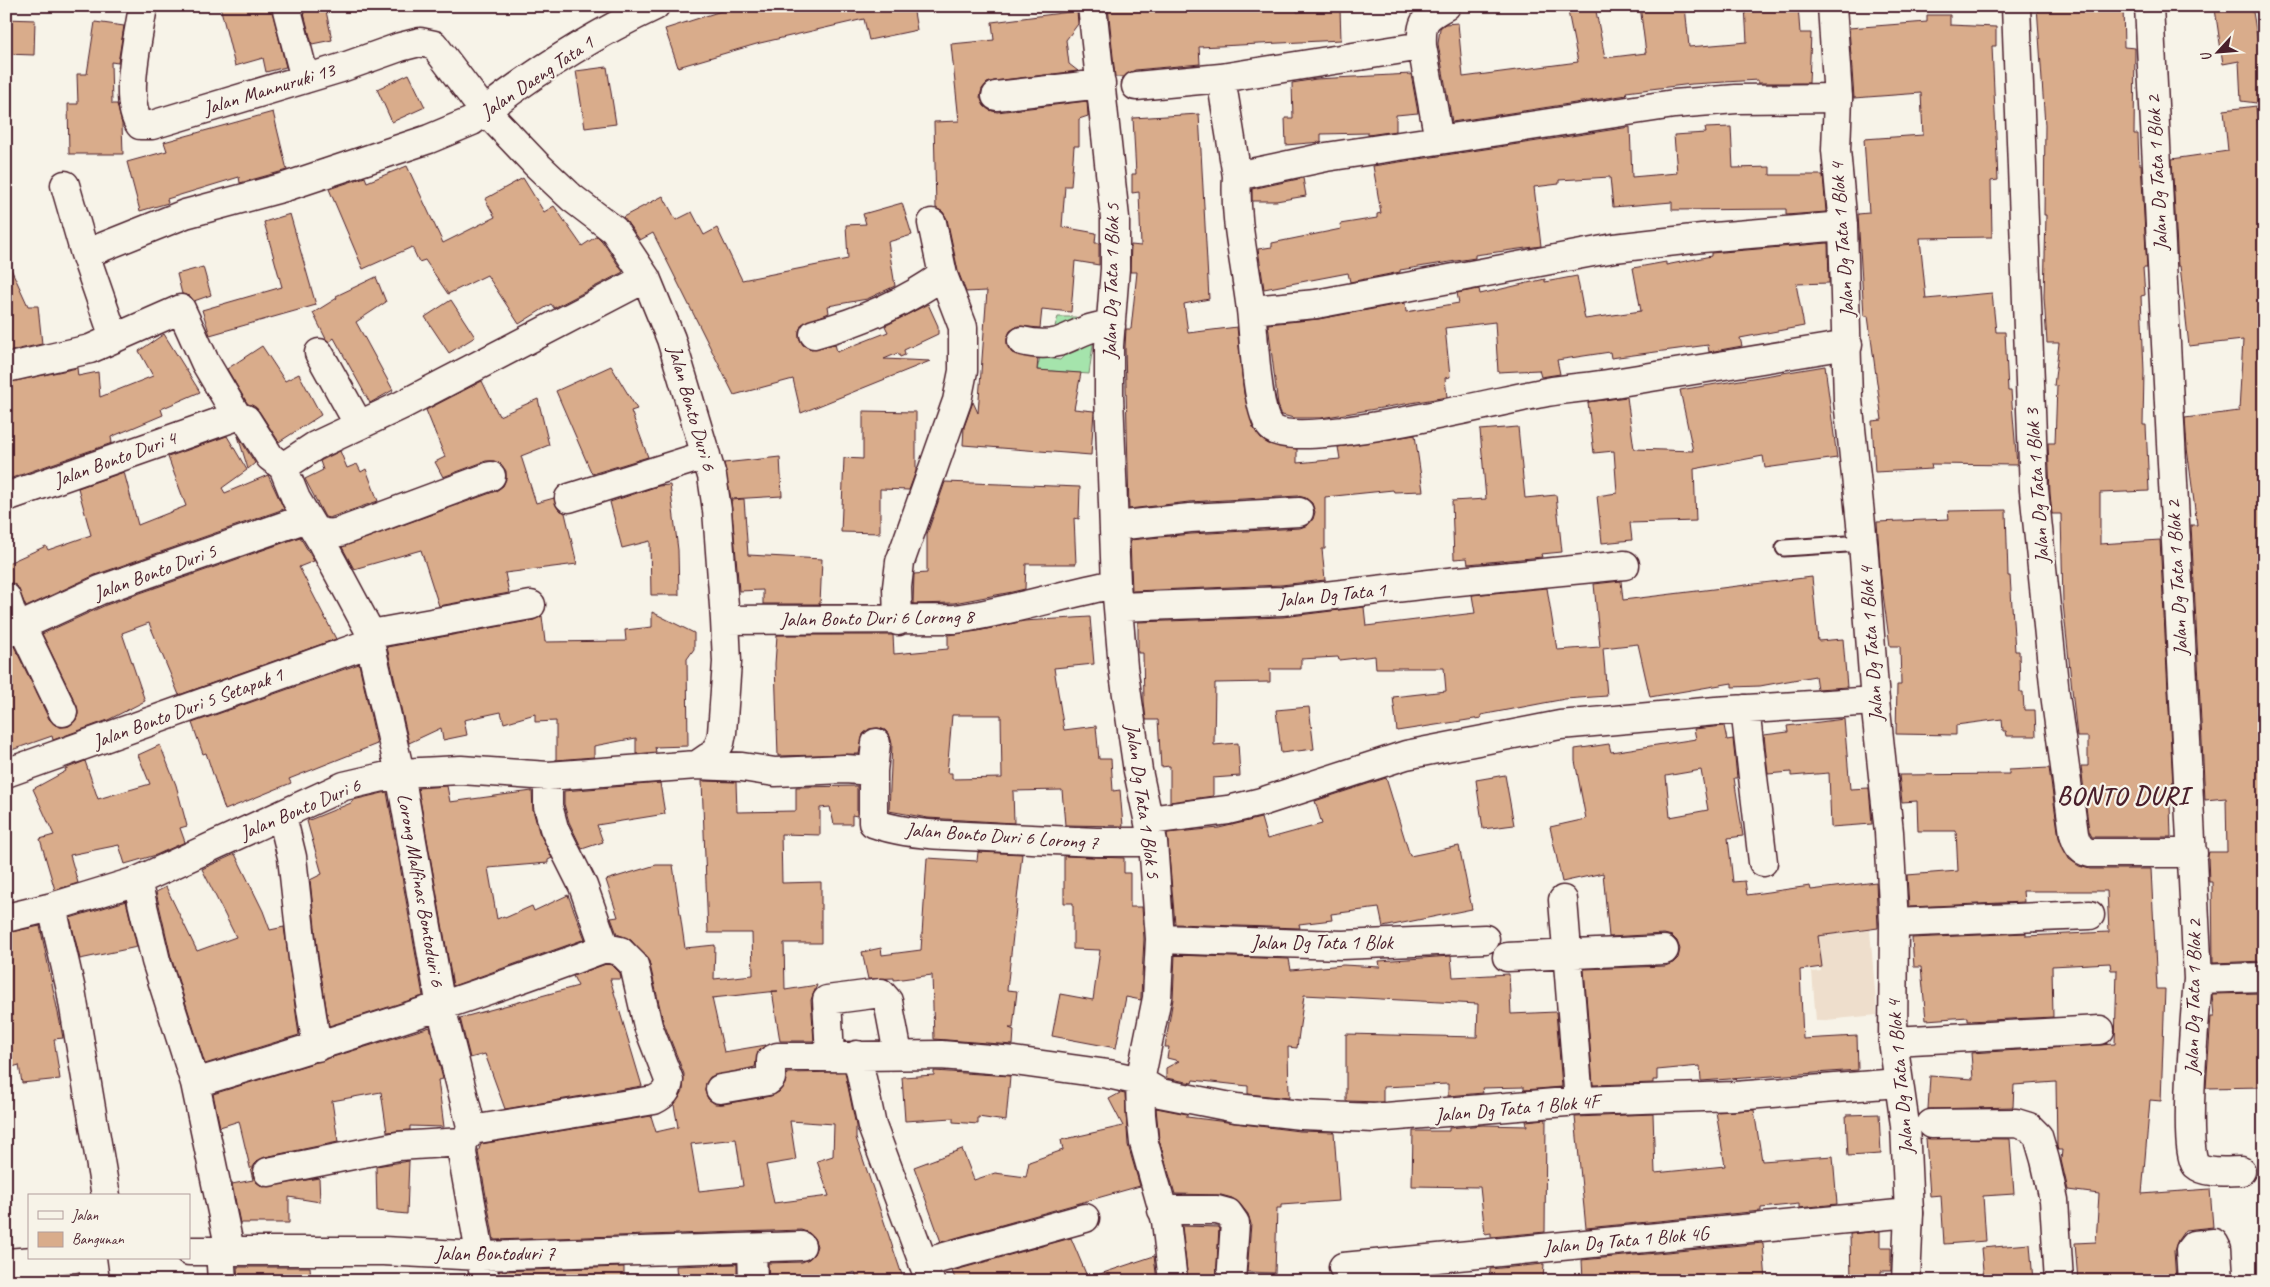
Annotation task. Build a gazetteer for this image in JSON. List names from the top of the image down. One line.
{"streets":{"street":["Jalan Daeng Tata 1","Jalan Mannuruki 13","Jalan Dg Tata 1 Blok 2","Jalan Dg Tata 1 Blok 4","Jalan Dg Tata 1 Blok 5","Jalan Bonto Duri 6","Jalan Bonto Duri 4","Jalan Dg Tata 1 Blok 3","Jalan Bonto Duri 5","Jalan Dg Tata 1","Jalan Bonto Duri 6 Lorong 8","Jalan Bonto Duri 5 Setapak 1","Jalan Bonto Duri 6 Lorong 7","Lorong Malfinas Bontoduri 6","Jalan Dg Tata 1 Blok","Jalan Dg Tata 1 Blok 4F","Jalan Dg Tata 1 Blok 4G","Jalan Bontoduri 7"]},"crossings":[["Jalan Daeng Tata 1","Jalan Mannuruki 13"],["Jalan Daeng Tata 1","Jalan Bonto Duri 6"],["Jalan Mannuruki 13","Jalan Bonto Duri 6"],["Jalan Dg Tata 1 Blok 2","Jalan Dg Tata 1 Blok 3"],["Jalan Dg Tata 1 Blok 4","Jalan Dg Tata 1 Blok 4F"],["Jalan Dg Tata 1 Blok 4","Jalan Dg Tata 1 Blok 4G"],["Jalan Dg Tata 1 Blok 5","Jalan Dg Tata 1"],["Jalan Dg Tata 1 Blok 5","Jalan Bonto Duri 6 Lorong 8"],["Jalan Dg Tata 1 Blok 5","Jalan Bonto Duri 6 Lorong 7"],["Jalan Dg Tata 1 Blok 5","Jalan Dg Tata 1 Blok"],["Jalan Dg Tata 1 Blok 5","Jalan Dg Tata 1 Blok 4F"],["Jalan Bonto Duri 6","Jalan Bonto Duri 6 Lorong 8"],["Jalan Bonto Duri 6","Jalan Bonto Duri 6 Lorong 7"],["Jalan Bonto Duri 6","Lorong Malfinas Bontoduri 6"],["Jalan Bonto Duri 5","Lorong Malfinas Bontoduri 6"],["Jalan Dg Tata 1","Jalan Bonto Duri 6 Lorong 8"],["Jalan Bonto Duri 5 Setapak 1","Lorong Malfinas Bontoduri 6"],["Lorong Malfinas Bontoduri 6","Jalan Bontoduri 7"]],"districts":["BONTO DURI"],"legend":["Jalan","Bangunan"],"north":"bottom left"}
